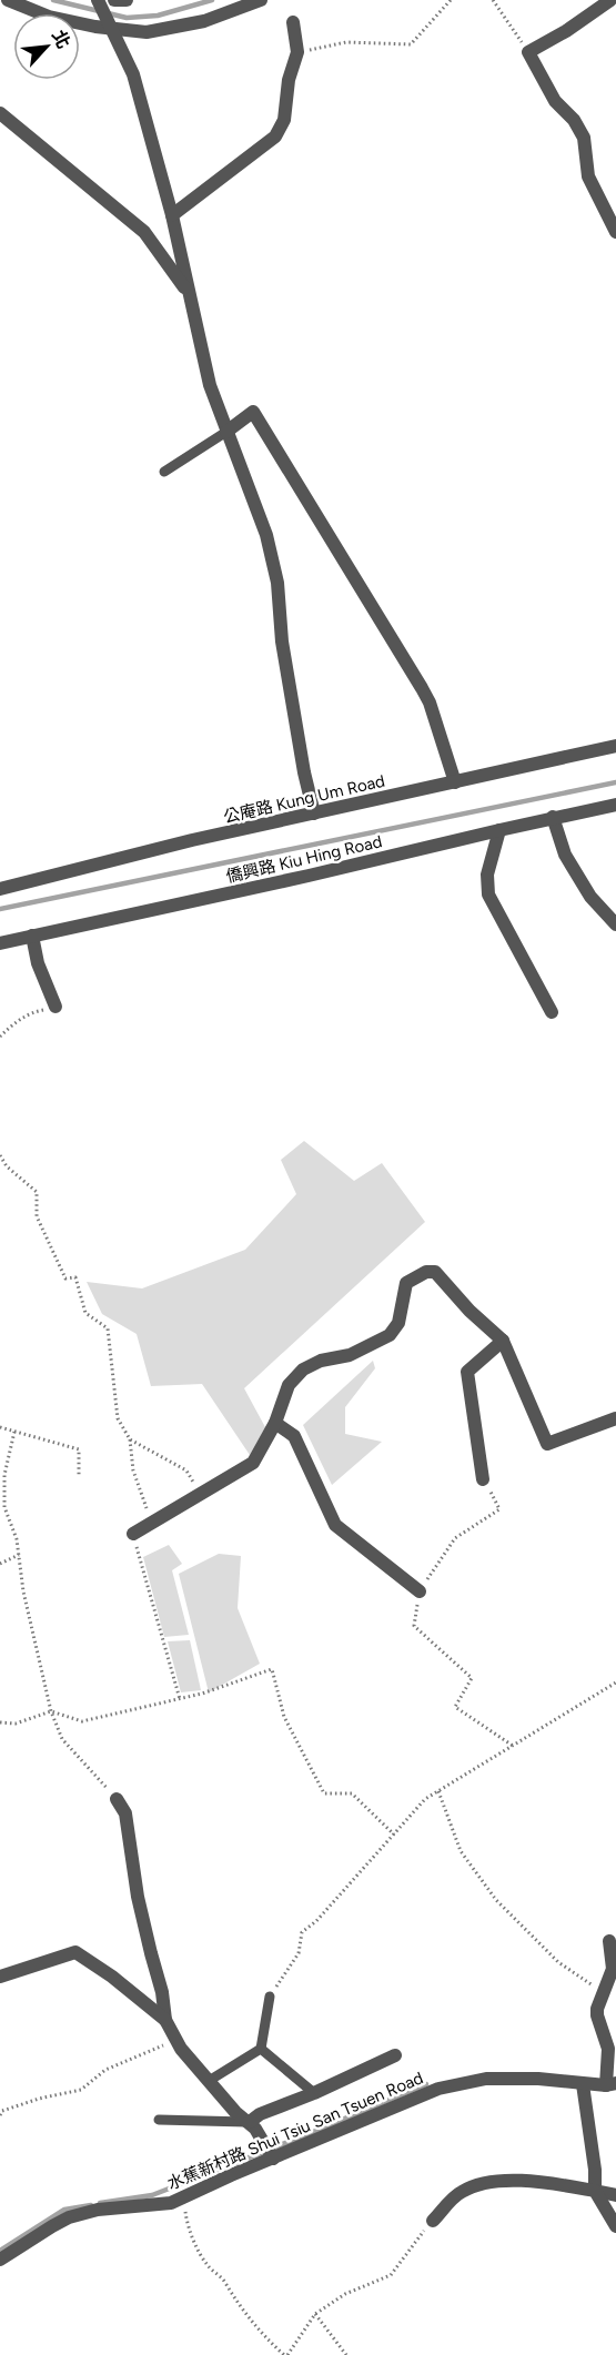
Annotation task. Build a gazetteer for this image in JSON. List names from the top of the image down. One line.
{"streets":{"street":["公庵路 Kung Um Road","僑興路 Kiu Hing Road","水蕉新村路 Shui Tsiu San Tsuen Road"]},"north":"top right"}
